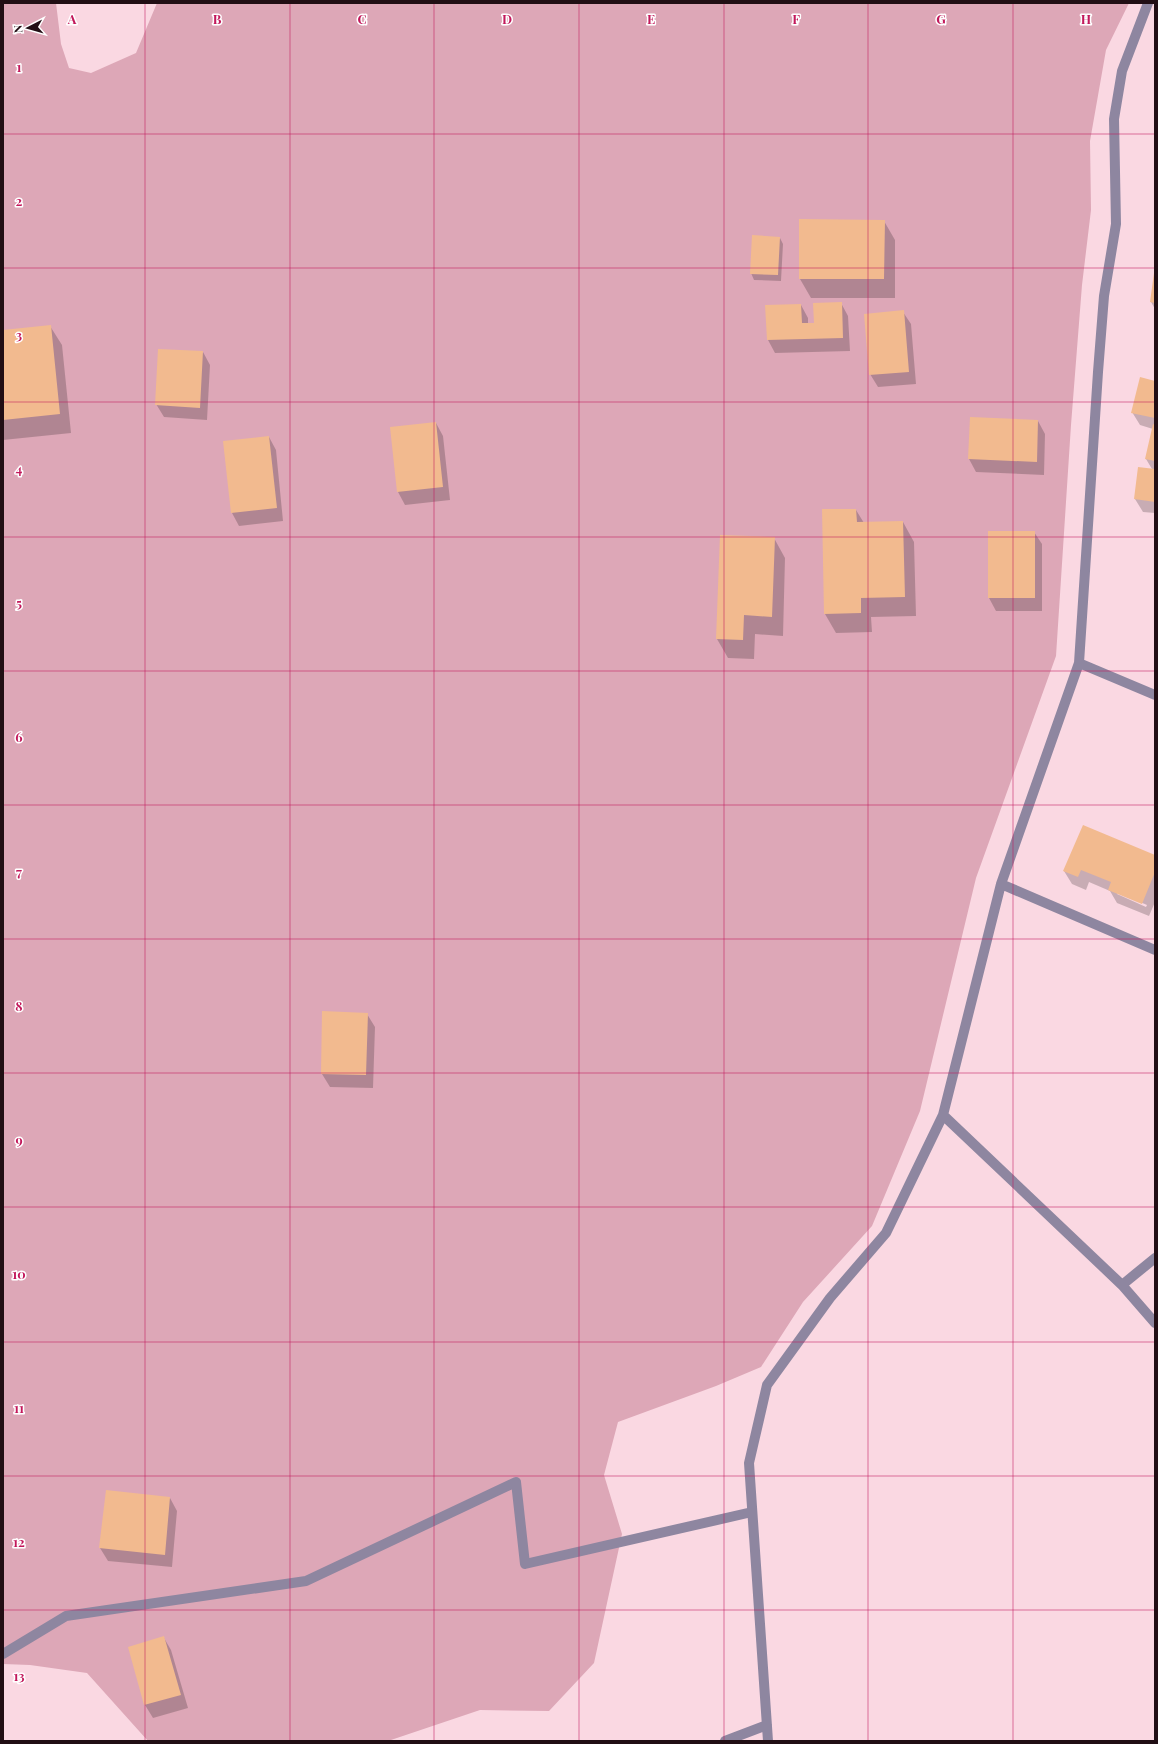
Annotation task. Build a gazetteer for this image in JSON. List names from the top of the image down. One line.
{"north":"left","grid":{"columns":["A","B","C","D","E","F","G","H"],"rows":["1","2","3","4","5","6","7","8","9","10","11","12","13"]}}
